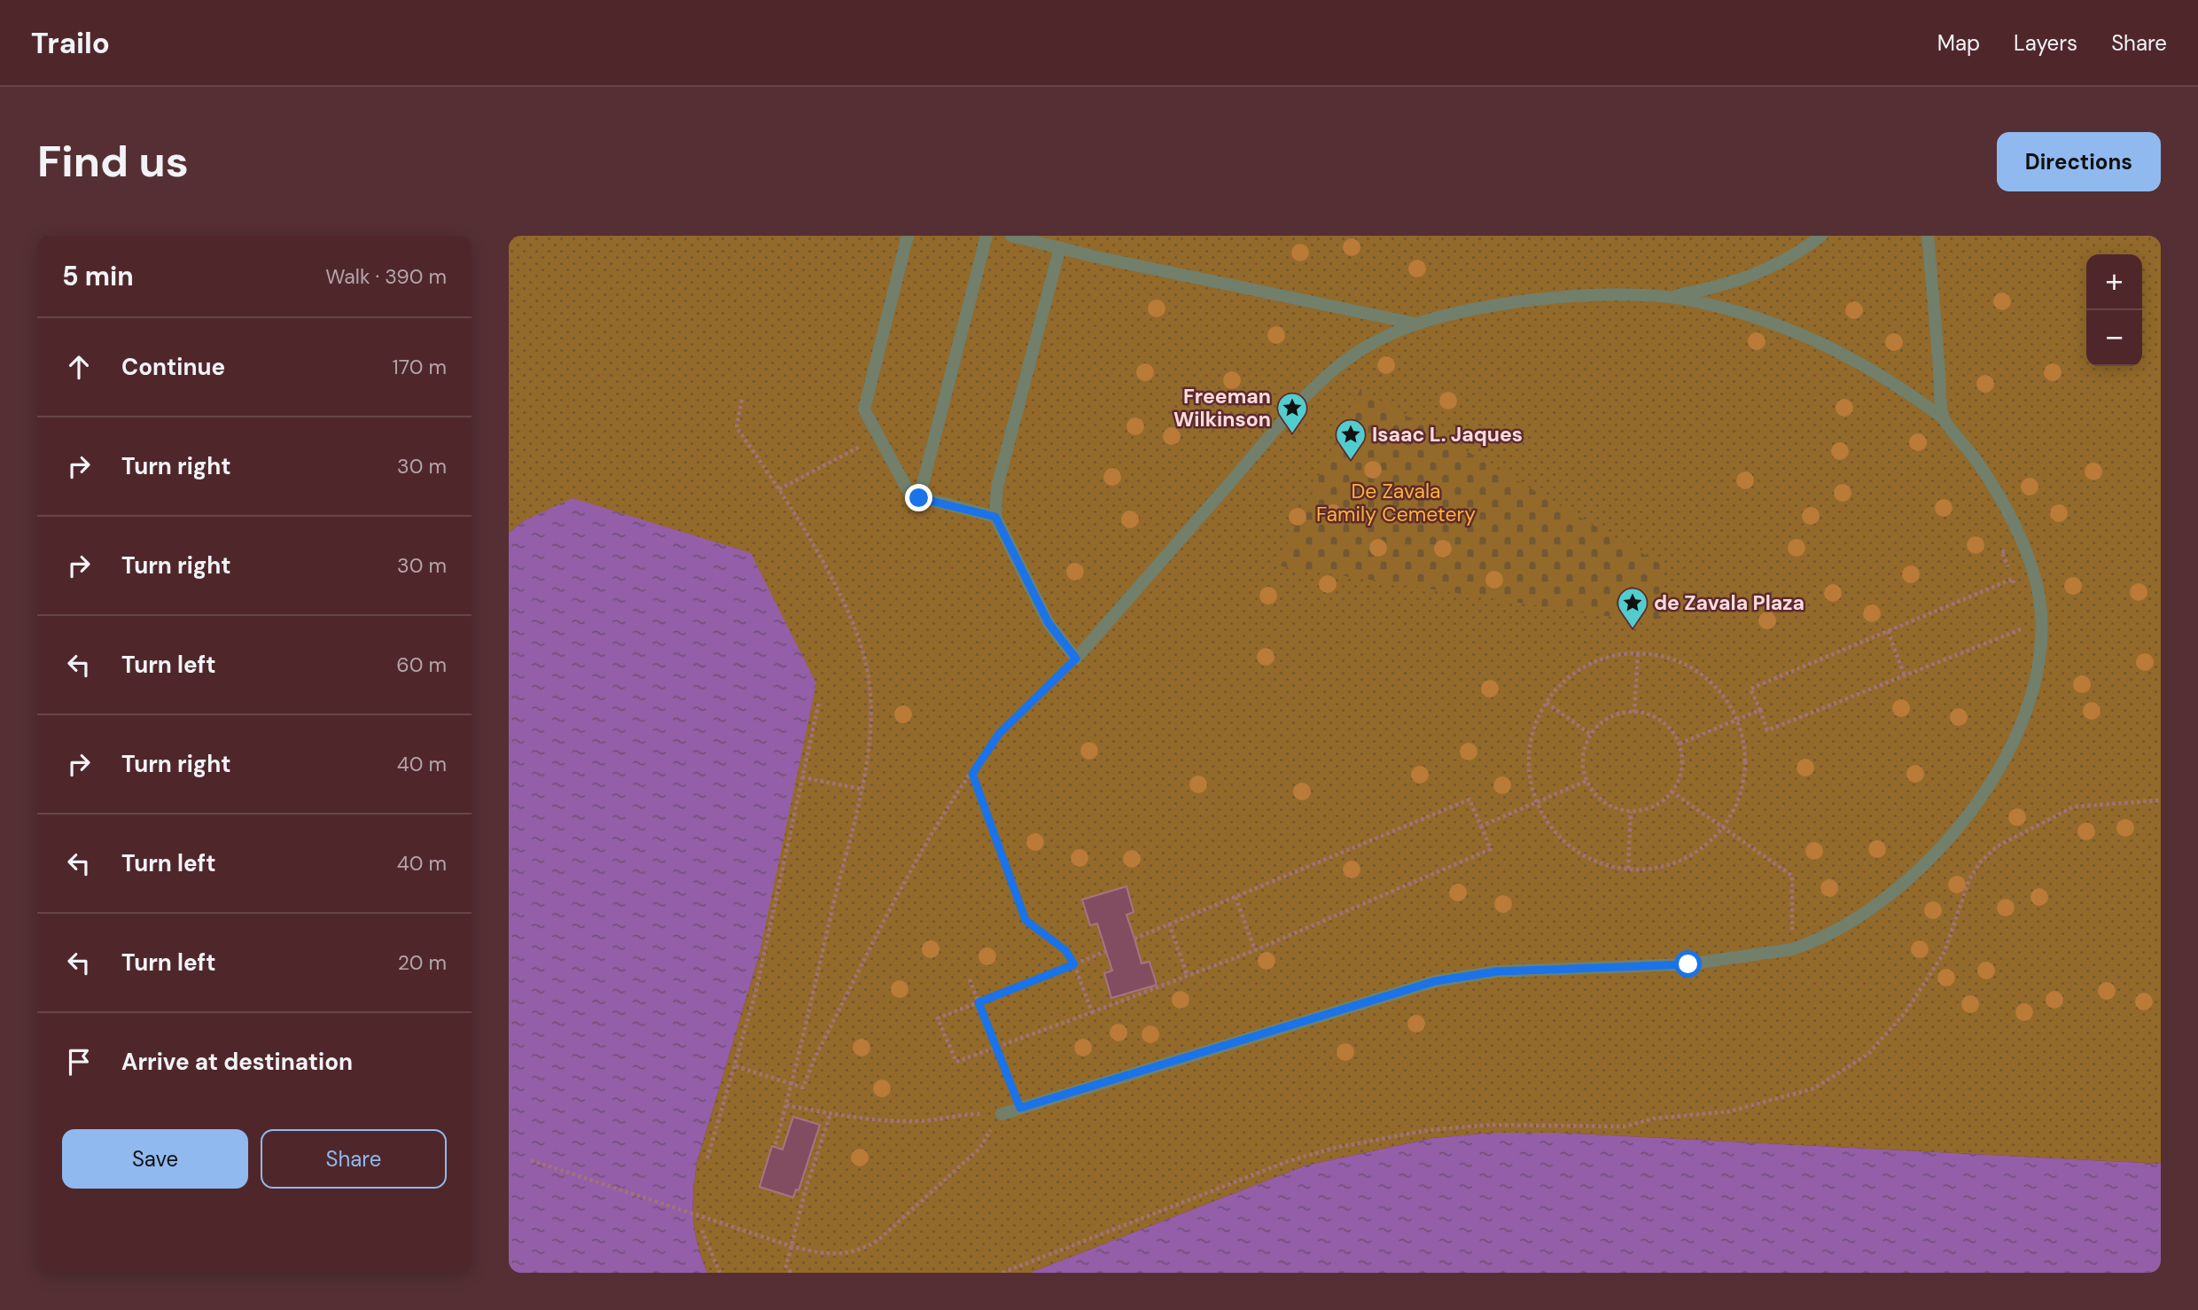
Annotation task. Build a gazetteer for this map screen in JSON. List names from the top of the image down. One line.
{"parks":["De Zavala Family Cemetery"],"places":{"place":["Freeman Wilkinson","Isaac L. Jaques","de Zavala Plaza"]},"page":{"header":"Trailo","nav":["Map","Layers","Share"],"buttons":["Directions",["Save","Share"]],"title":"Find us","heading":["5 min","Walk · 390 m"],"map_buttons":["+","−"],"list":[["Continue","170 m"],["Turn right","30 m"],["Turn right","30 m"],["Turn left","60 m"],["Turn right","40 m"],["Turn left","40 m"],["Turn left","20 m"],"Arrive at destination"]}}
